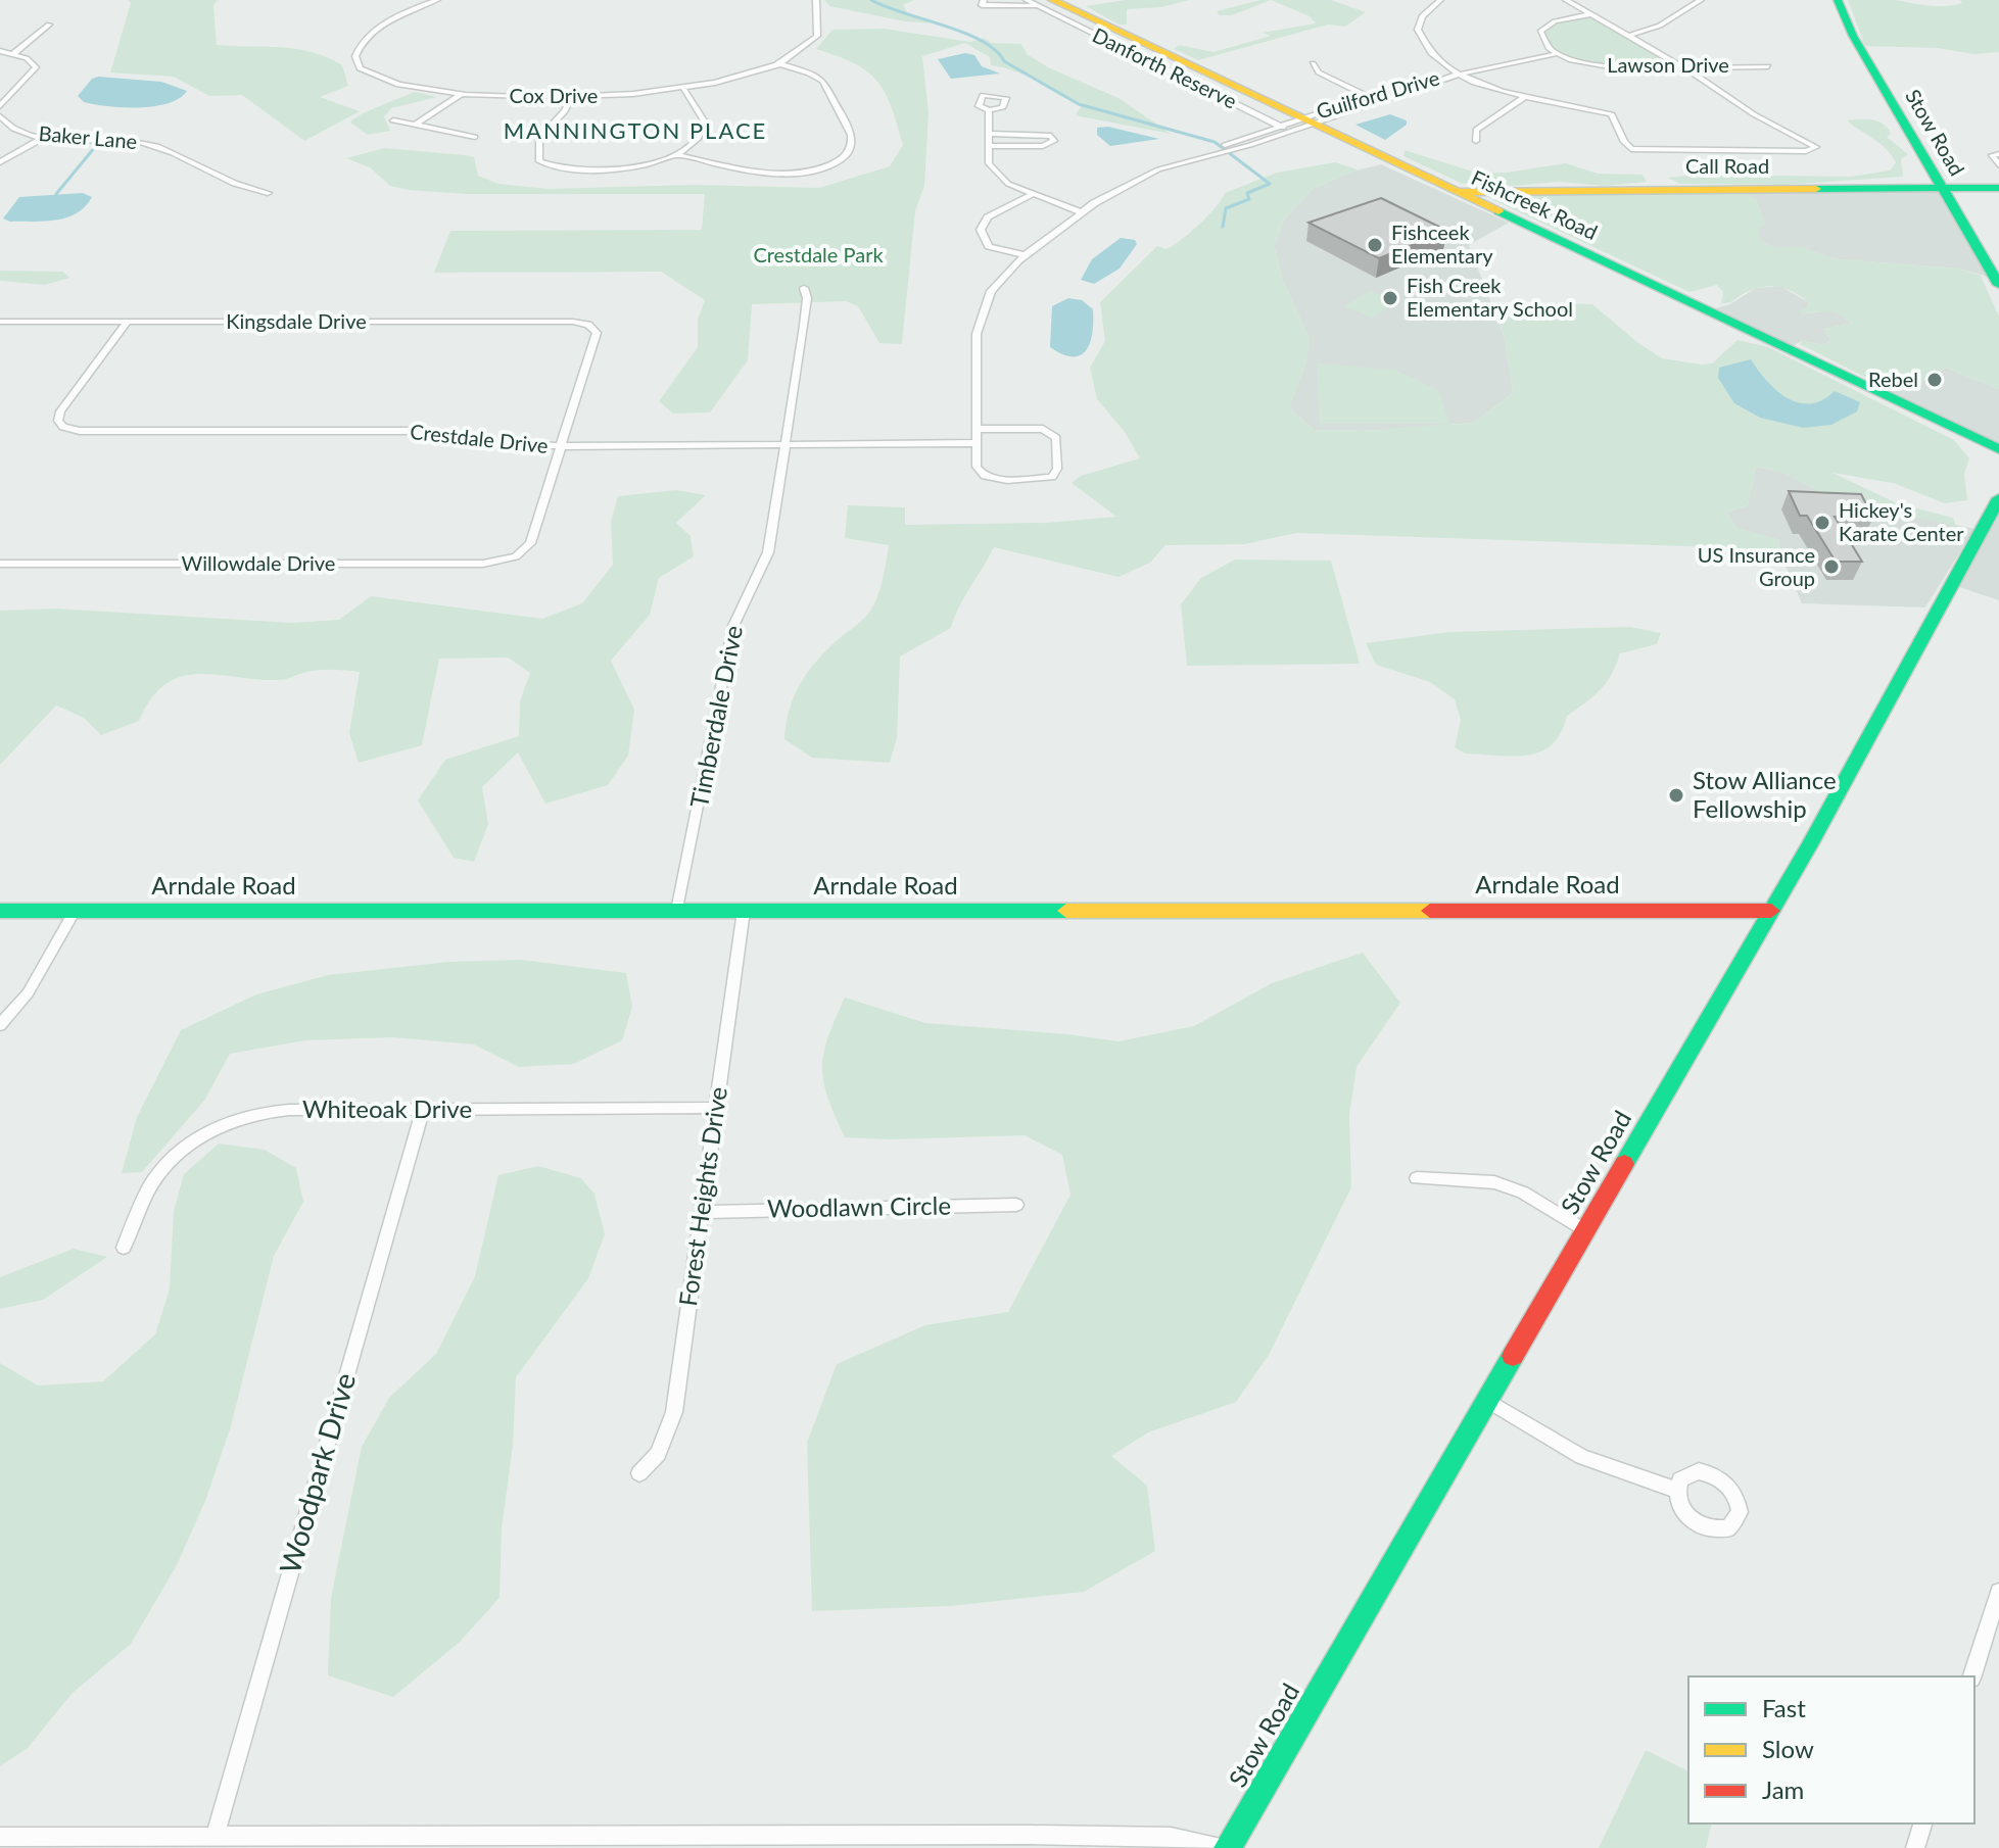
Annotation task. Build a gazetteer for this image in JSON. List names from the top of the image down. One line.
{"streets":{"street":["Lawson Drive","Danforth Reserve","Guilford Drive","Cox Drive","Stow Road","Baker Lane","Call Road","Fishcreek Road","Kingsdale Drive","Crestdale Drive","Willowdale Drive","Timberdale Drive","Arndale Road","Whiteoak Drive","Forest Heights Drive","Woodlawn Circle","Woodpark Drive"]},"crossings":[["Lawson Drive","Guilford Drive"],["Danforth Reserve","Guilford Drive"],["Danforth Reserve","Fishcreek Road"],["Guilford Drive","Fishcreek Road"],["Stow Road","Call Road"],["Stow Road","Arndale Road"],["Call Road","Fishcreek Road"],["Kingsdale Drive","Crestdale Drive"],["Kingsdale Drive","Willowdale Drive"],["Crestdale Drive","Willowdale Drive"],["Crestdale Drive","Timberdale Drive"],["Timberdale Drive","Arndale Road"],["Arndale Road","Forest Heights Drive"],["Whiteoak Drive","Forest Heights Drive"],["Whiteoak Drive","Woodpark Drive"],["Forest Heights Drive","Woodlawn Circle"]],"districts":["MANNINGTON PLACE"],"parks":["Crestdale Park"],"places":["Fishceek Elementary","Fish Creek Elementary School","Rebel","Hickey's Karate Center","US Insurance Group","Stow Alliance Fellowship"],"legend":["Fast","Slow","Jam"]}
